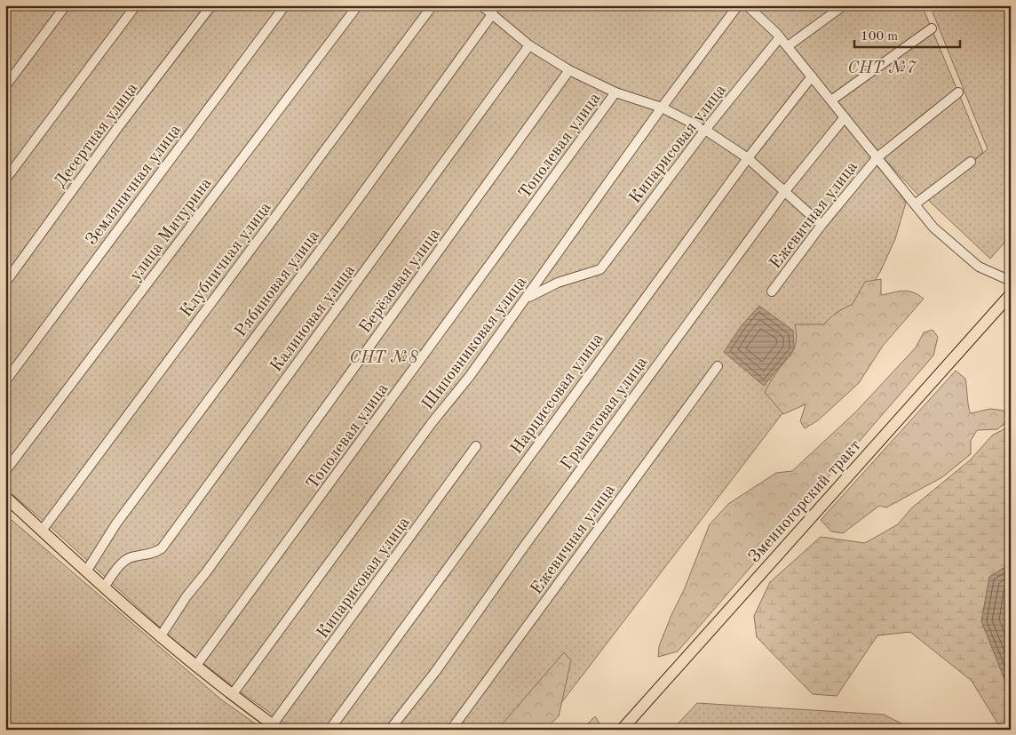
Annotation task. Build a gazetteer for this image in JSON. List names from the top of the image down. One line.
{"streets":{"main road":["Змеиногорский тракт"],"street":["Десертная улица","Кипарисовая улица","Тополевая улица","Земляничная улица","Ежевичная улица","улица Мичурина","Клубничная улица","Берёзовая улица","Рябиновая улица","Калиновая улица","Шиповниковая улица","Нарциссовая улица","Гранатовая улица"]},"crossings":[["Кипарисовая улица","Шиповниковая улица"]],"parks":["СНТ №7","СНТ №8"],"scale_bar":"100 m"}
